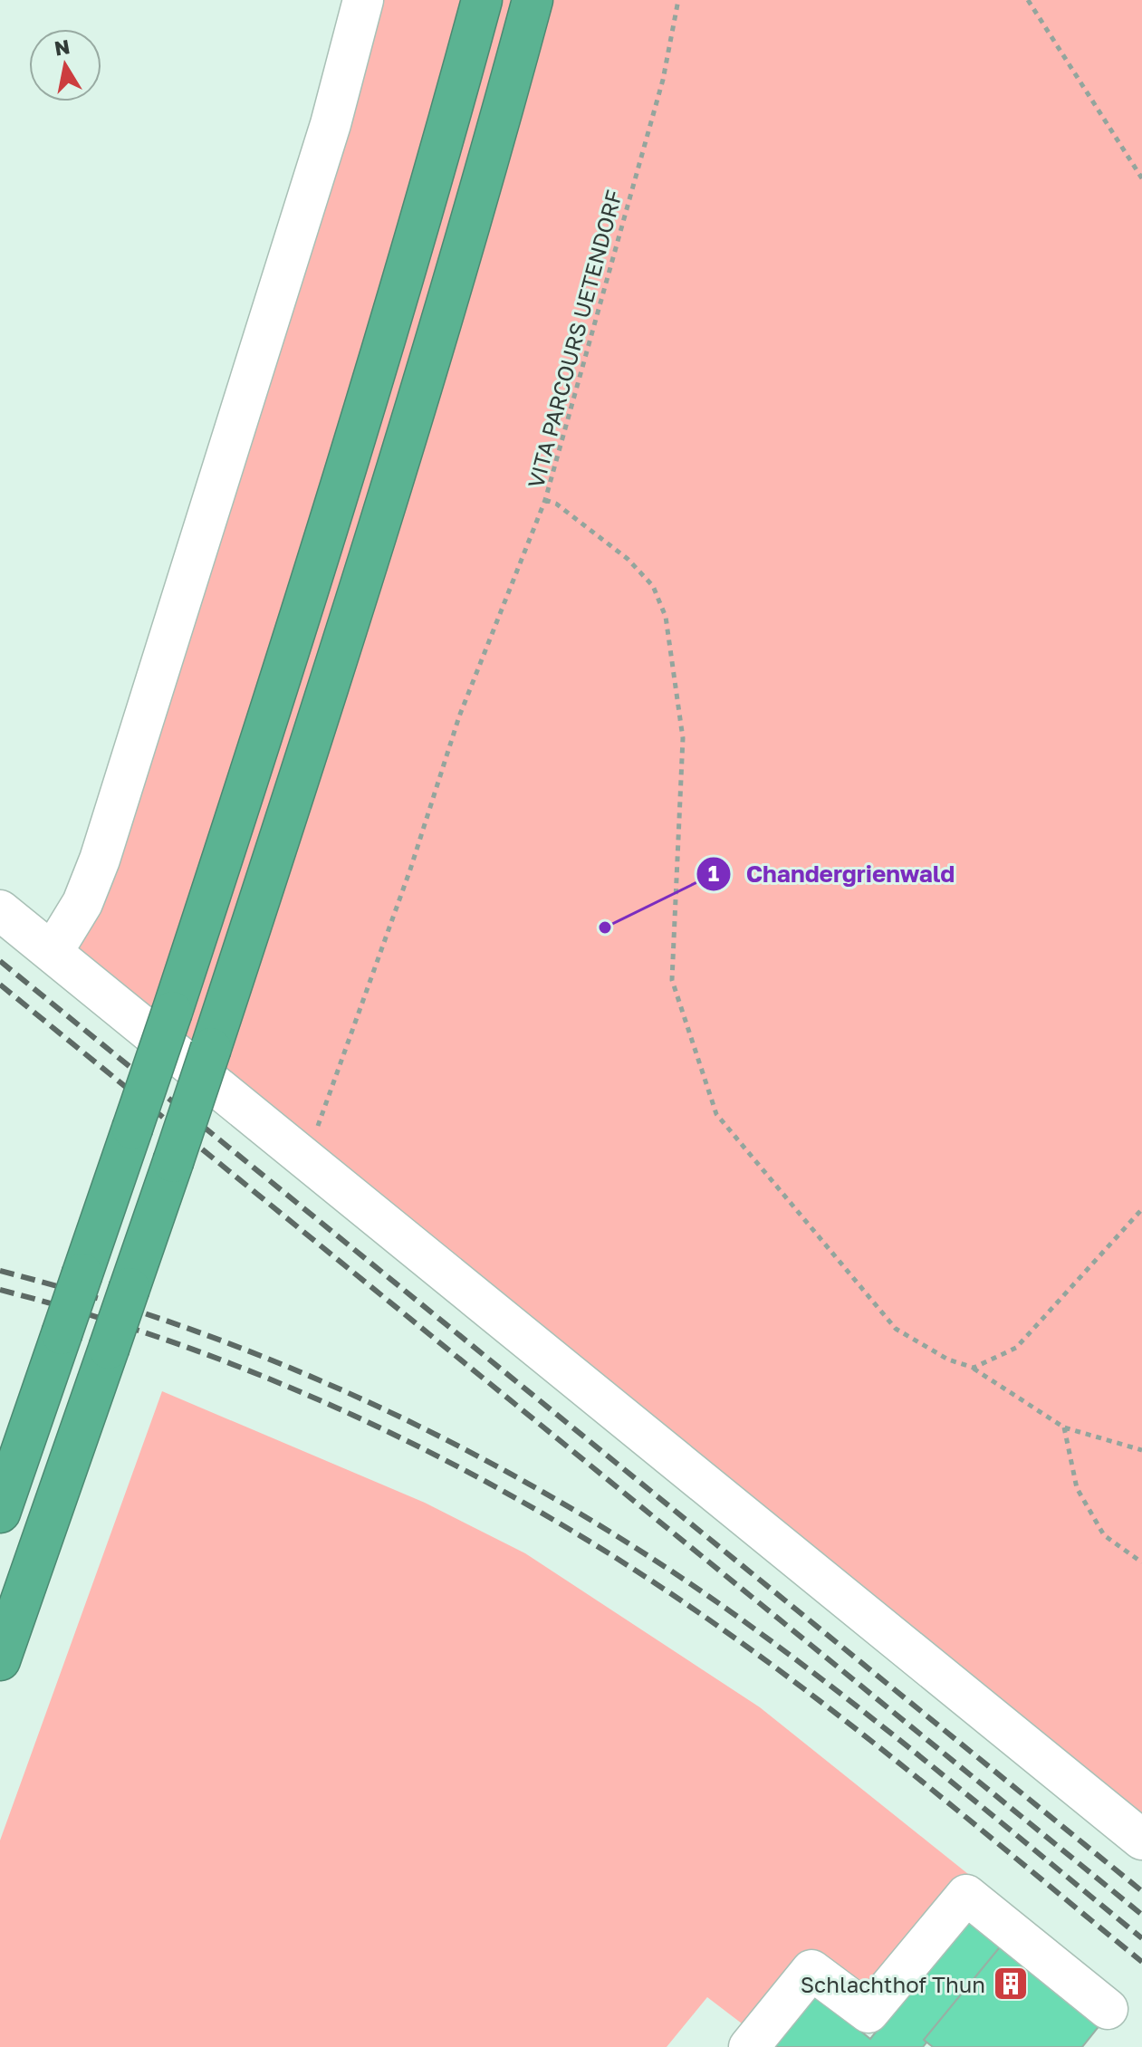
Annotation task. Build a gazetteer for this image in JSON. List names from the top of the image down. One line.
{"streets":{"path":["VITA PARCOURS UETENDORF"]},"places":{"other":["Chandergrienwald"],"building":["Schlachthof Thun"]},"north":"top"}
